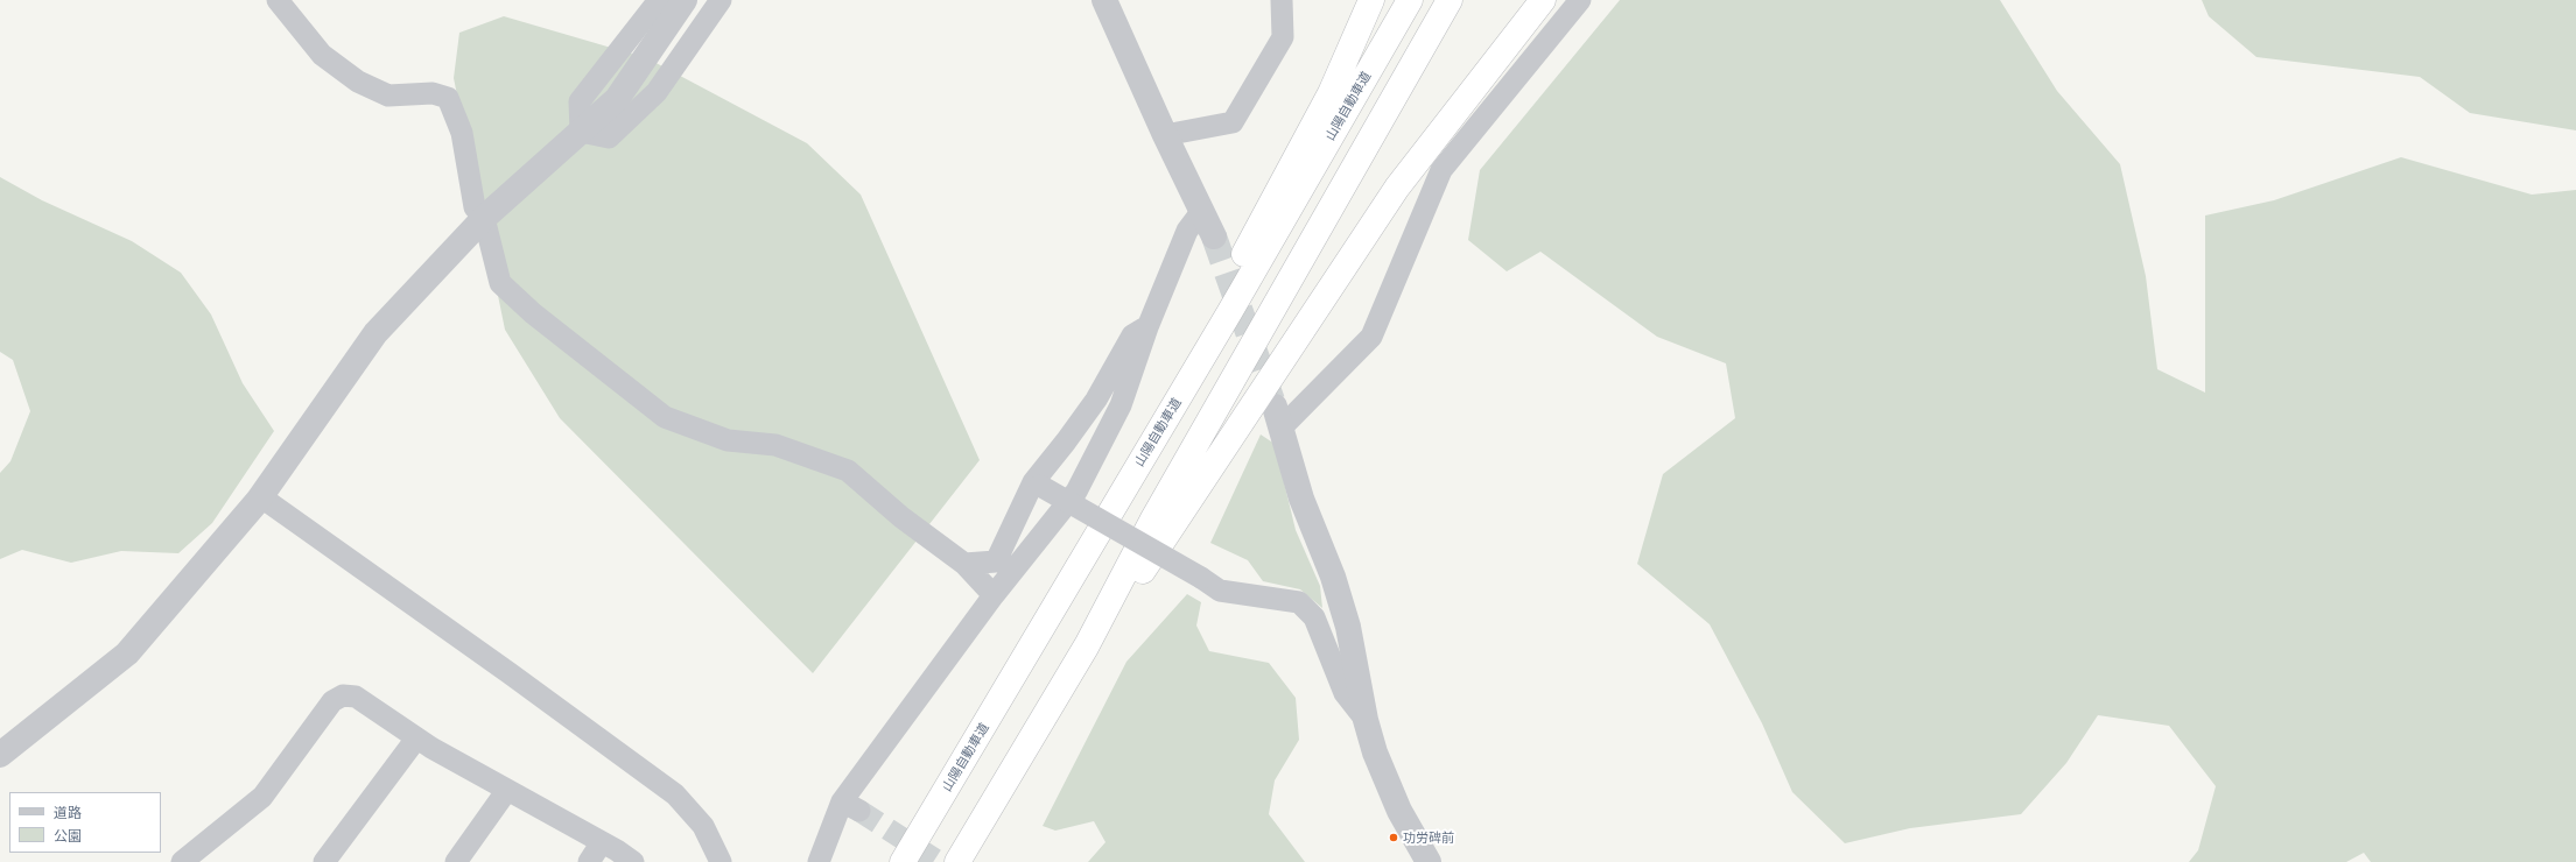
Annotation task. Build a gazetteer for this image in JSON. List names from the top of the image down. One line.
{"streets":{"highway":["山陽自動車道"]},"places":["功労碑前"],"legend":["道路","公園"]}
